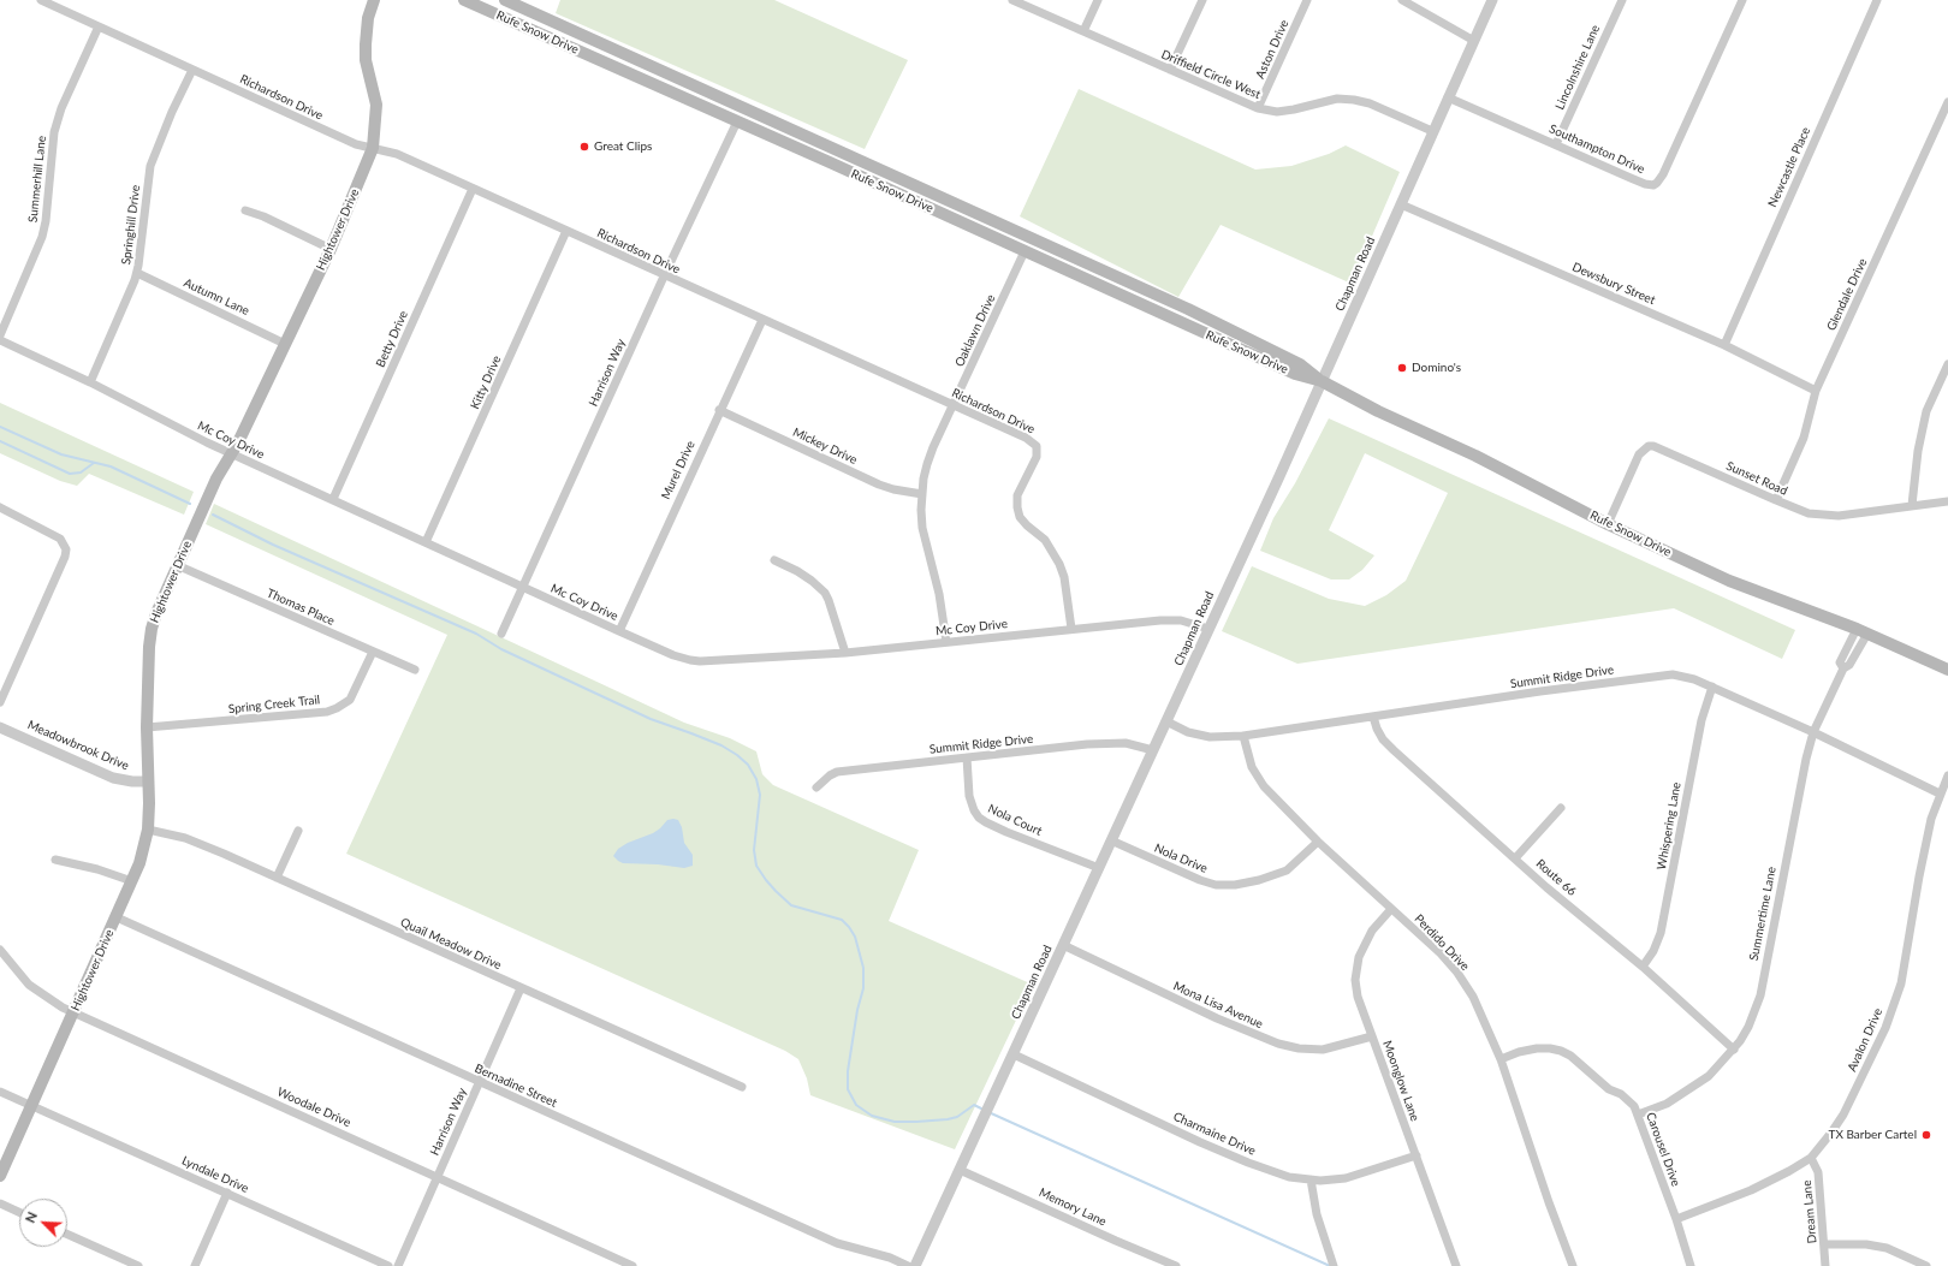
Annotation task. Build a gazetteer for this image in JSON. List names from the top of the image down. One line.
{"streets":{"main road":["Rufe Snow Drive","Hightower Drive"],"street":["Aston Drive","Lincolnshire Lane","Driffield Circle West","Richardson Drive","Southampton Drive","Newcastle Place","Summerhill Lane","Springhill Drive","Chapman Road","Dewsbury Street","Glendale Drive","Autumn Lane","Oaklawn Drive","Betty Drive","Harrison Way","Kitty Drive","Mc Coy Drive","Mickey Drive","Murel Drive","Sunset Road","Thomas Place","Summit Ridge Drive","Spring Creek Trail","Meadowbrook Drive","Nola Court","Whispering Lane","Nola Drive","Route 66","Summertime Lane","Perdido Drive","Quail Meadow Drive","Mona Lisa Avenue","Avalon Drive","Moonglow Lane","Bernadine Street","Woodale Drive","Charmaine Drive","Carousel Drive","Lyndale Drive","Memory Lane","Dream Lane"]},"crossings":[["Rufe Snow Drive","Chapman Road"],["Rufe Snow Drive","Oaklawn Drive"],["Rufe Snow Drive","Harrison Way"],["Rufe Snow Drive","Sunset Road"],["Rufe Snow Drive","Summertime Lane"],["Aston Drive","Driffield Circle West"],["Lincolnshire Lane","Southampton Drive"],["Driffield Circle West","Chapman Road"],["Richardson Drive","Summerhill Lane"],["Richardson Drive","Springhill Drive"],["Richardson Drive","Hightower Drive"],["Richardson Drive","Oaklawn Drive"],["Richardson Drive","Betty Drive"],["Richardson Drive","Harrison Way"],["Richardson Drive","Kitty Drive"],["Richardson Drive","Mc Coy Drive"],["Richardson Drive","Murel Drive"],["Southampton Drive","Chapman Road"],["Newcastle Place","Dewsbury Street"],["Springhill Drive","Autumn Lane"],["Springhill Drive","Mc Coy Drive"],["Hightower Drive","Autumn Lane"],["Hightower Drive","Mc Coy Drive"],["Hightower Drive","Thomas Place"],["Hightower Drive","Spring Creek Trail"],["Hightower Drive","Meadowbrook Drive"],["Hightower Drive","Quail Meadow Drive"],["Hightower Drive","Bernadine Street"],["Hightower Drive","Woodale Drive"],["Hightower Drive","Lyndale Drive"],["Chapman Road","Dewsbury Street"],["Chapman Road","Mc Coy Drive"],["Chapman Road","Summit Ridge Drive"],["Chapman Road","Nola Court"],["Chapman Road","Nola Drive"],["Chapman Road","Mona Lisa Avenue"],["Chapman Road","Charmaine Drive"],["Chapman Road","Memory Lane"],["Dewsbury Street","Glendale Drive"],["Glendale Drive","Sunset Road"],["Oaklawn Drive","Mc Coy Drive"],["Oaklawn Drive","Mickey Drive"],["Betty Drive","Mc Coy Drive"],["Harrison Way","Mc Coy Drive"],["Harrison Way","Quail Meadow Drive"],["Harrison Way","Bernadine Street"],["Harrison Way","Woodale Drive"],["Kitty Drive","Mc Coy Drive"],["Mc Coy Drive","Murel Drive"],["Mickey Drive","Murel Drive"],["Thomas Place","Spring Creek Trail"],["Summit Ridge Drive","Nola Court"],["Summit Ridge Drive","Whispering Lane"],["Summit Ridge Drive","Route 66"],["Summit Ridge Drive","Summertime Lane"],["Summit Ridge Drive","Perdido Drive"],["Summit Ridge Drive","Avalon Drive"],["Whispering Lane","Route 66"],["Nola Drive","Perdido Drive"],["Route 66","Summertime Lane"],["Summertime Lane","Carousel Drive"],["Perdido Drive","Moonglow Lane"],["Perdido Drive","Carousel Drive"],["Mona Lisa Avenue","Moonglow Lane"],["Avalon Drive","Carousel Drive"],["Avalon Drive","Dream Lane"],["Moonglow Lane","Charmaine Drive"]],"places":["Great Clips","Domino's","TX Barber Cartel"],"north":"top left"}
